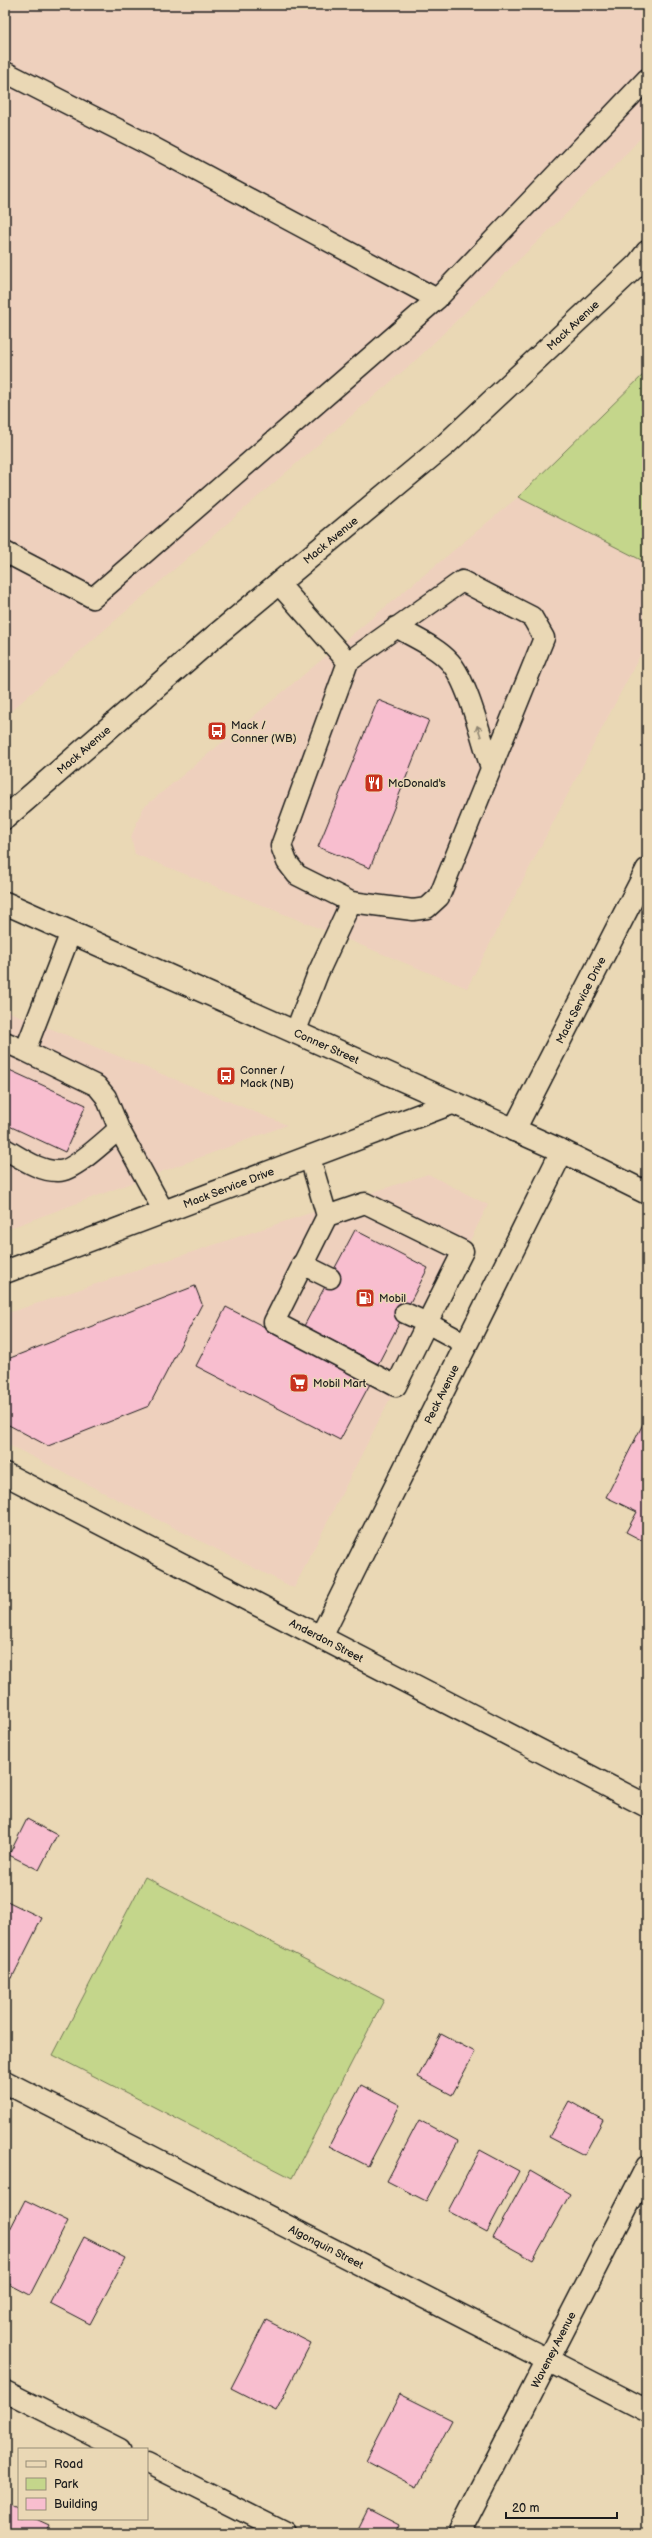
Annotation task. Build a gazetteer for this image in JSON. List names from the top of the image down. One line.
{"streets":{"street":["Mack Avenue","Mack Service Drive","Conner Street","Peck Avenue","Anderdon Street","Algonquin Street","Waveney Avenue"]},"crossings":[["Mack Service Drive","Conner Street"],["Conner Street","Peck Avenue"],["Peck Avenue","Anderdon Street"],["Algonquin Street","Waveney Avenue"]],"places":{"bus stop":["Mack / Conner (WB)","Conner / Mack (NB)"],"restaurant":["McDonald's"],"fuel station":["Mobil"],"supermarket":["Mobil Mart"]},"legend":["Road","Park","Building"],"scale_bar":"20 m"}
